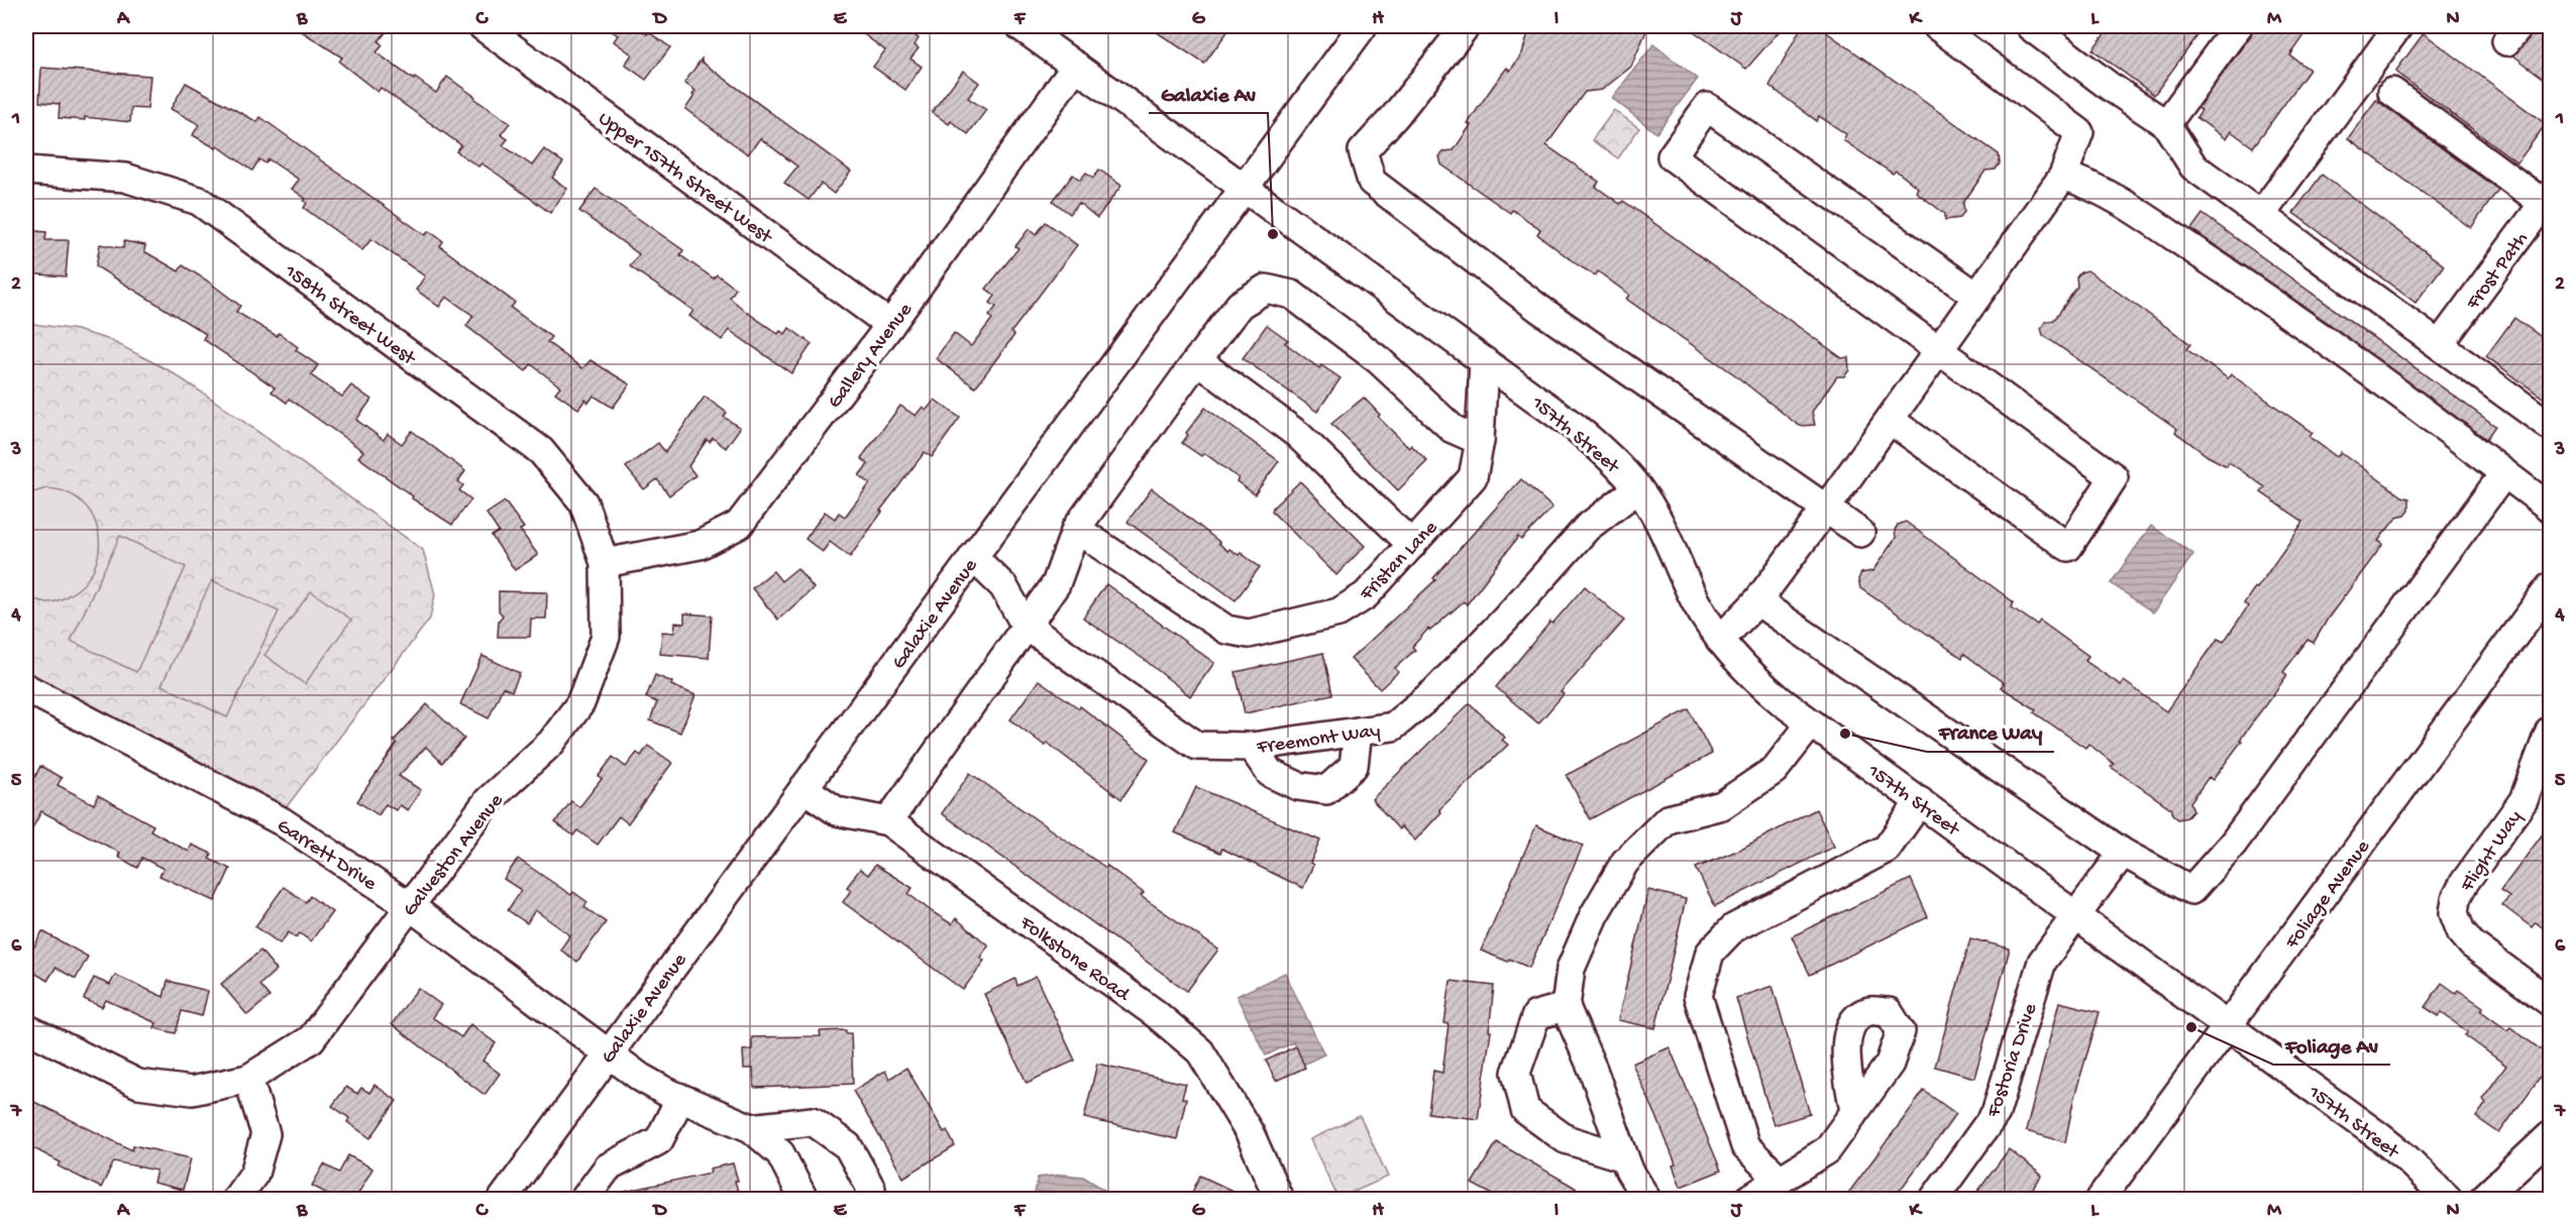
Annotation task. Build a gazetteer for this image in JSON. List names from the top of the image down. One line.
{"streets":{"street":["Upper 157th Street West","Frost Path","158th Street West","Gallery Avenue","157th Street","Fristan Lane","Galaxie Avenue","Freemont Way","Flight Way","Garrett Drive","Galveston Avenue","Foliage Avenue","Folkstone Road","Fostoria Drive"]},"crossings":[["Upper 157th Street West","Gallery Avenue"],["158th Street West","Gallery Avenue"],["158th Street West","Galveston Avenue"],["Gallery Avenue","157th Street"],["Gallery Avenue","Galveston Avenue"],["157th Street","Fristan Lane"],["157th Street","Galaxie Avenue"],["157th Street","Freemont Way"],["157th Street","Foliage Avenue"],["157th Street","Fostoria Drive"],["Galaxie Avenue","Freemont Way"],["Galaxie Avenue","Garrett Drive"],["Galaxie Avenue","Folkstone Road"],["Garrett Drive","Galveston Avenue"]],"places":["Galaxie Av","France Way","Foliage Av"],"grid":{"columns":["A","B","C","D","E","F","G","H","I","J","K","L","M","N"],"rows":["1","2","3","4","5","6","7"]}}
